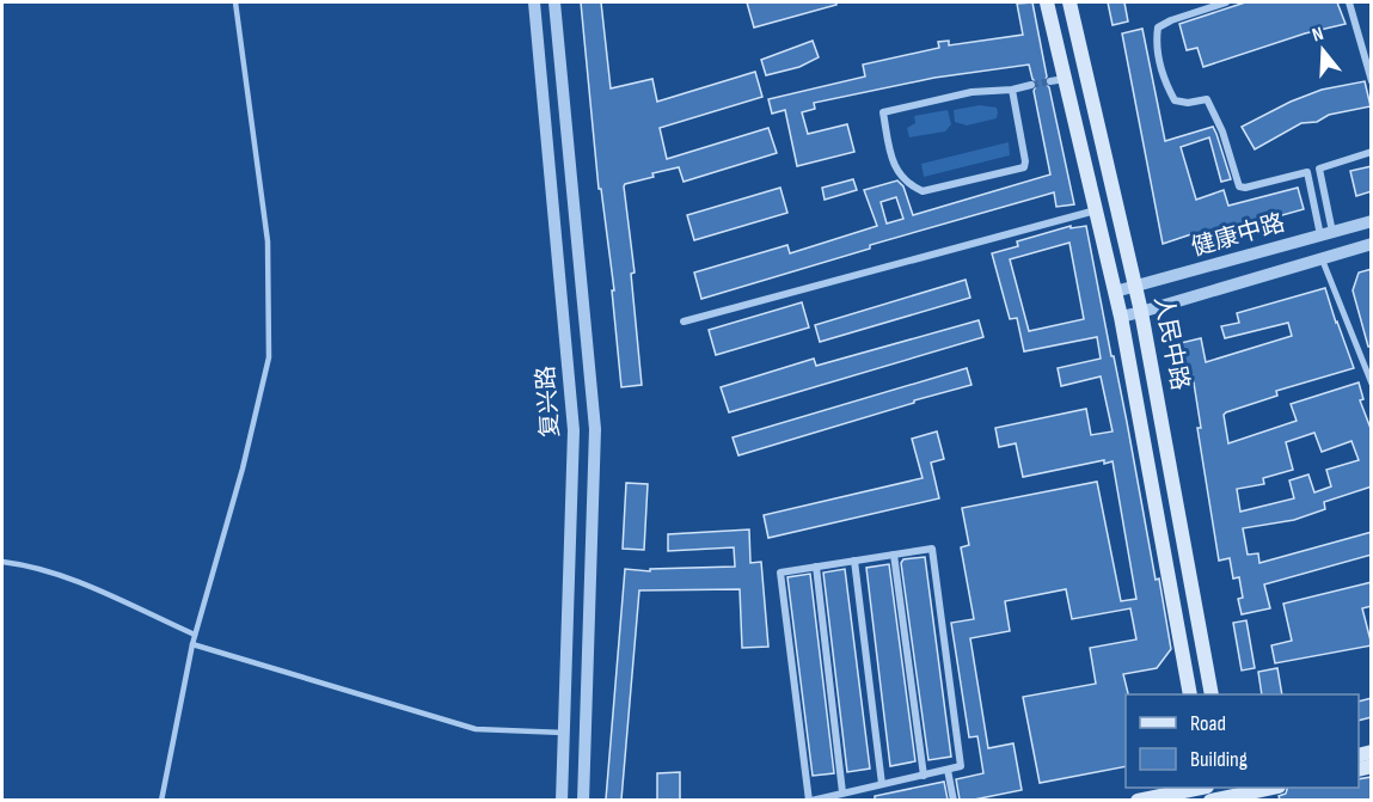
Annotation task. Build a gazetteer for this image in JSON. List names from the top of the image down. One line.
{"streets":{"main road":["人民中路"],"street":["健康中路","复兴路"]},"crossings":[["健康中路","人民中路"]],"legend":["Road","Building"],"north":"top"}
